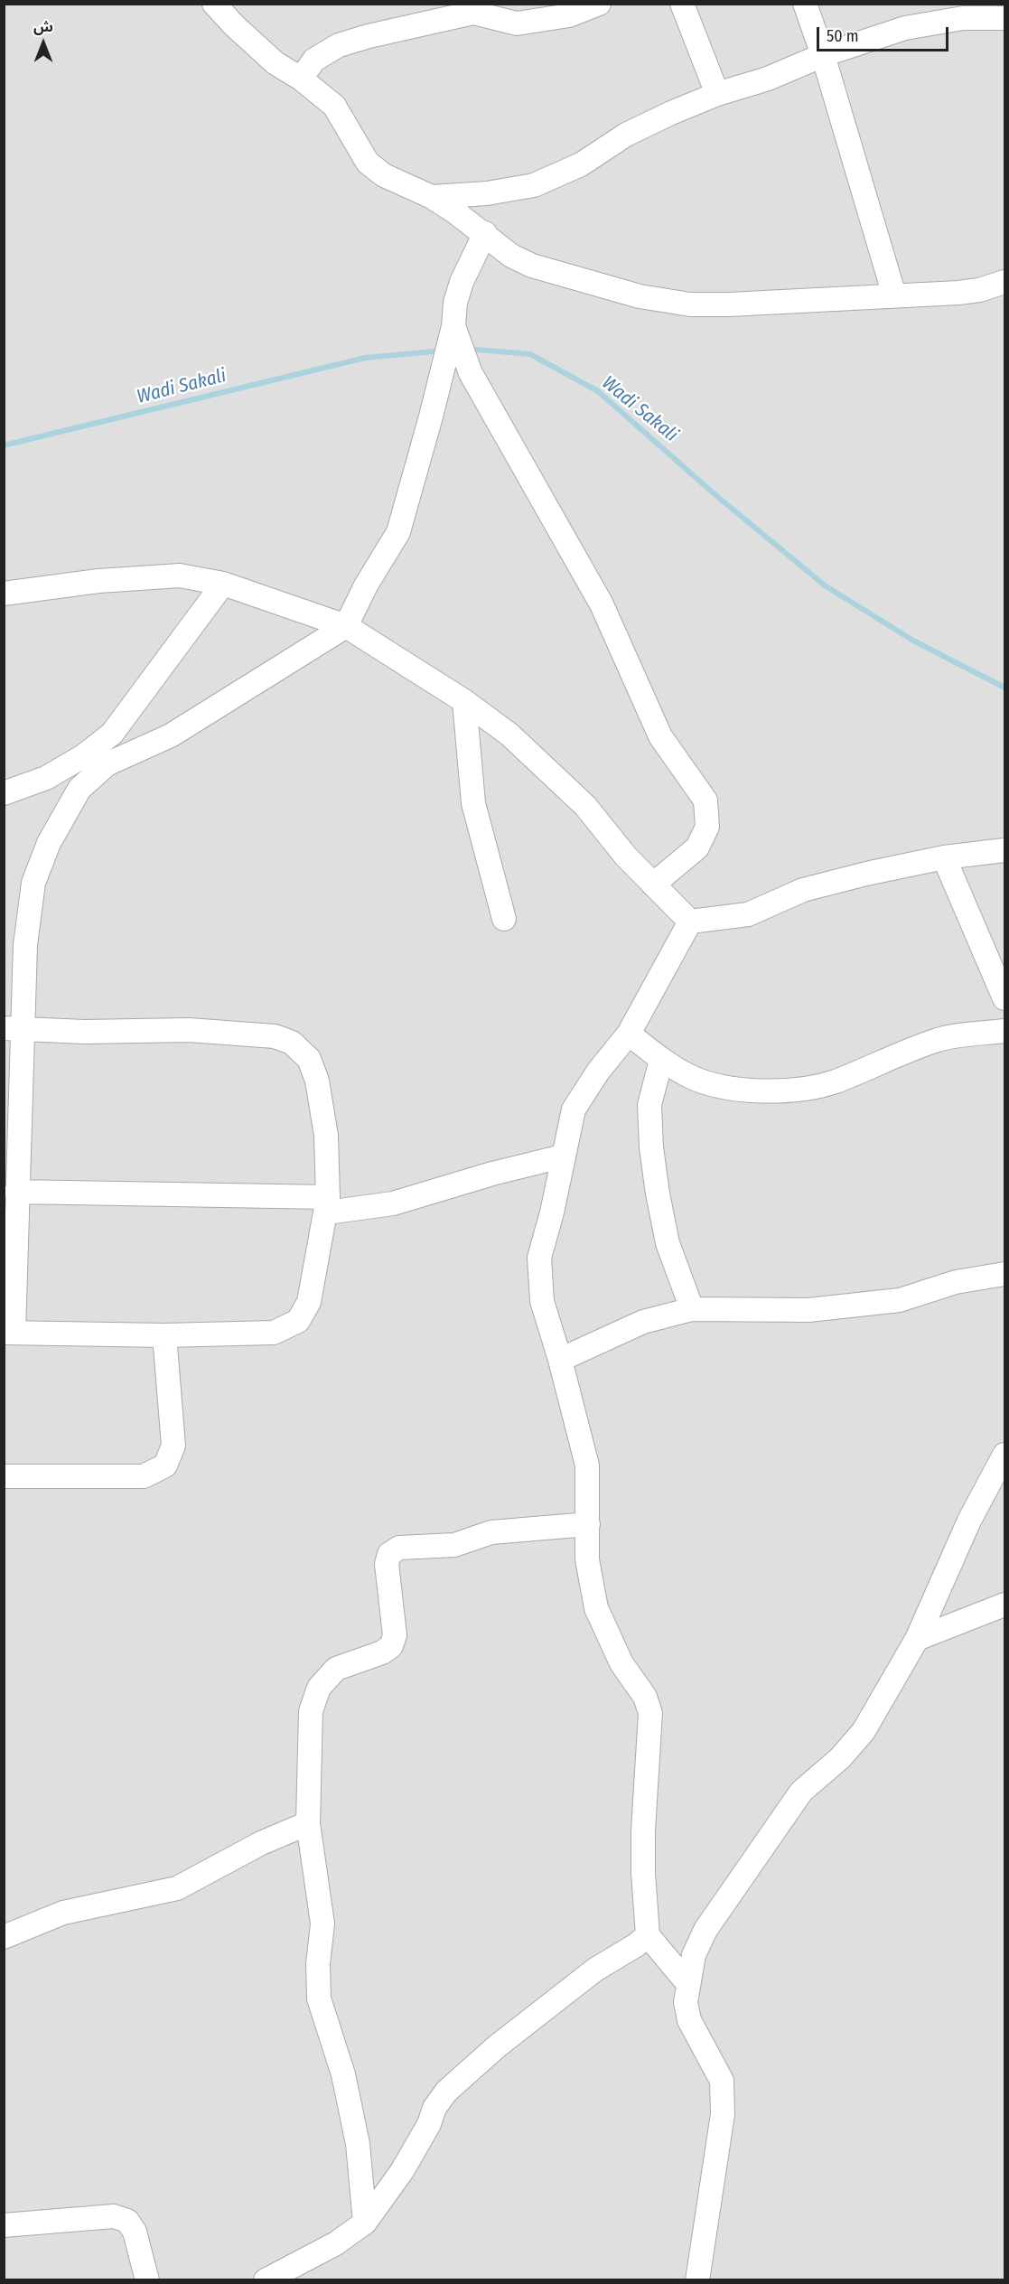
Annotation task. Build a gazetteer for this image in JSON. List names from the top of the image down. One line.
{"water":["Wadi Sakali"],"scale_bar":"50 m","north":"top"}
